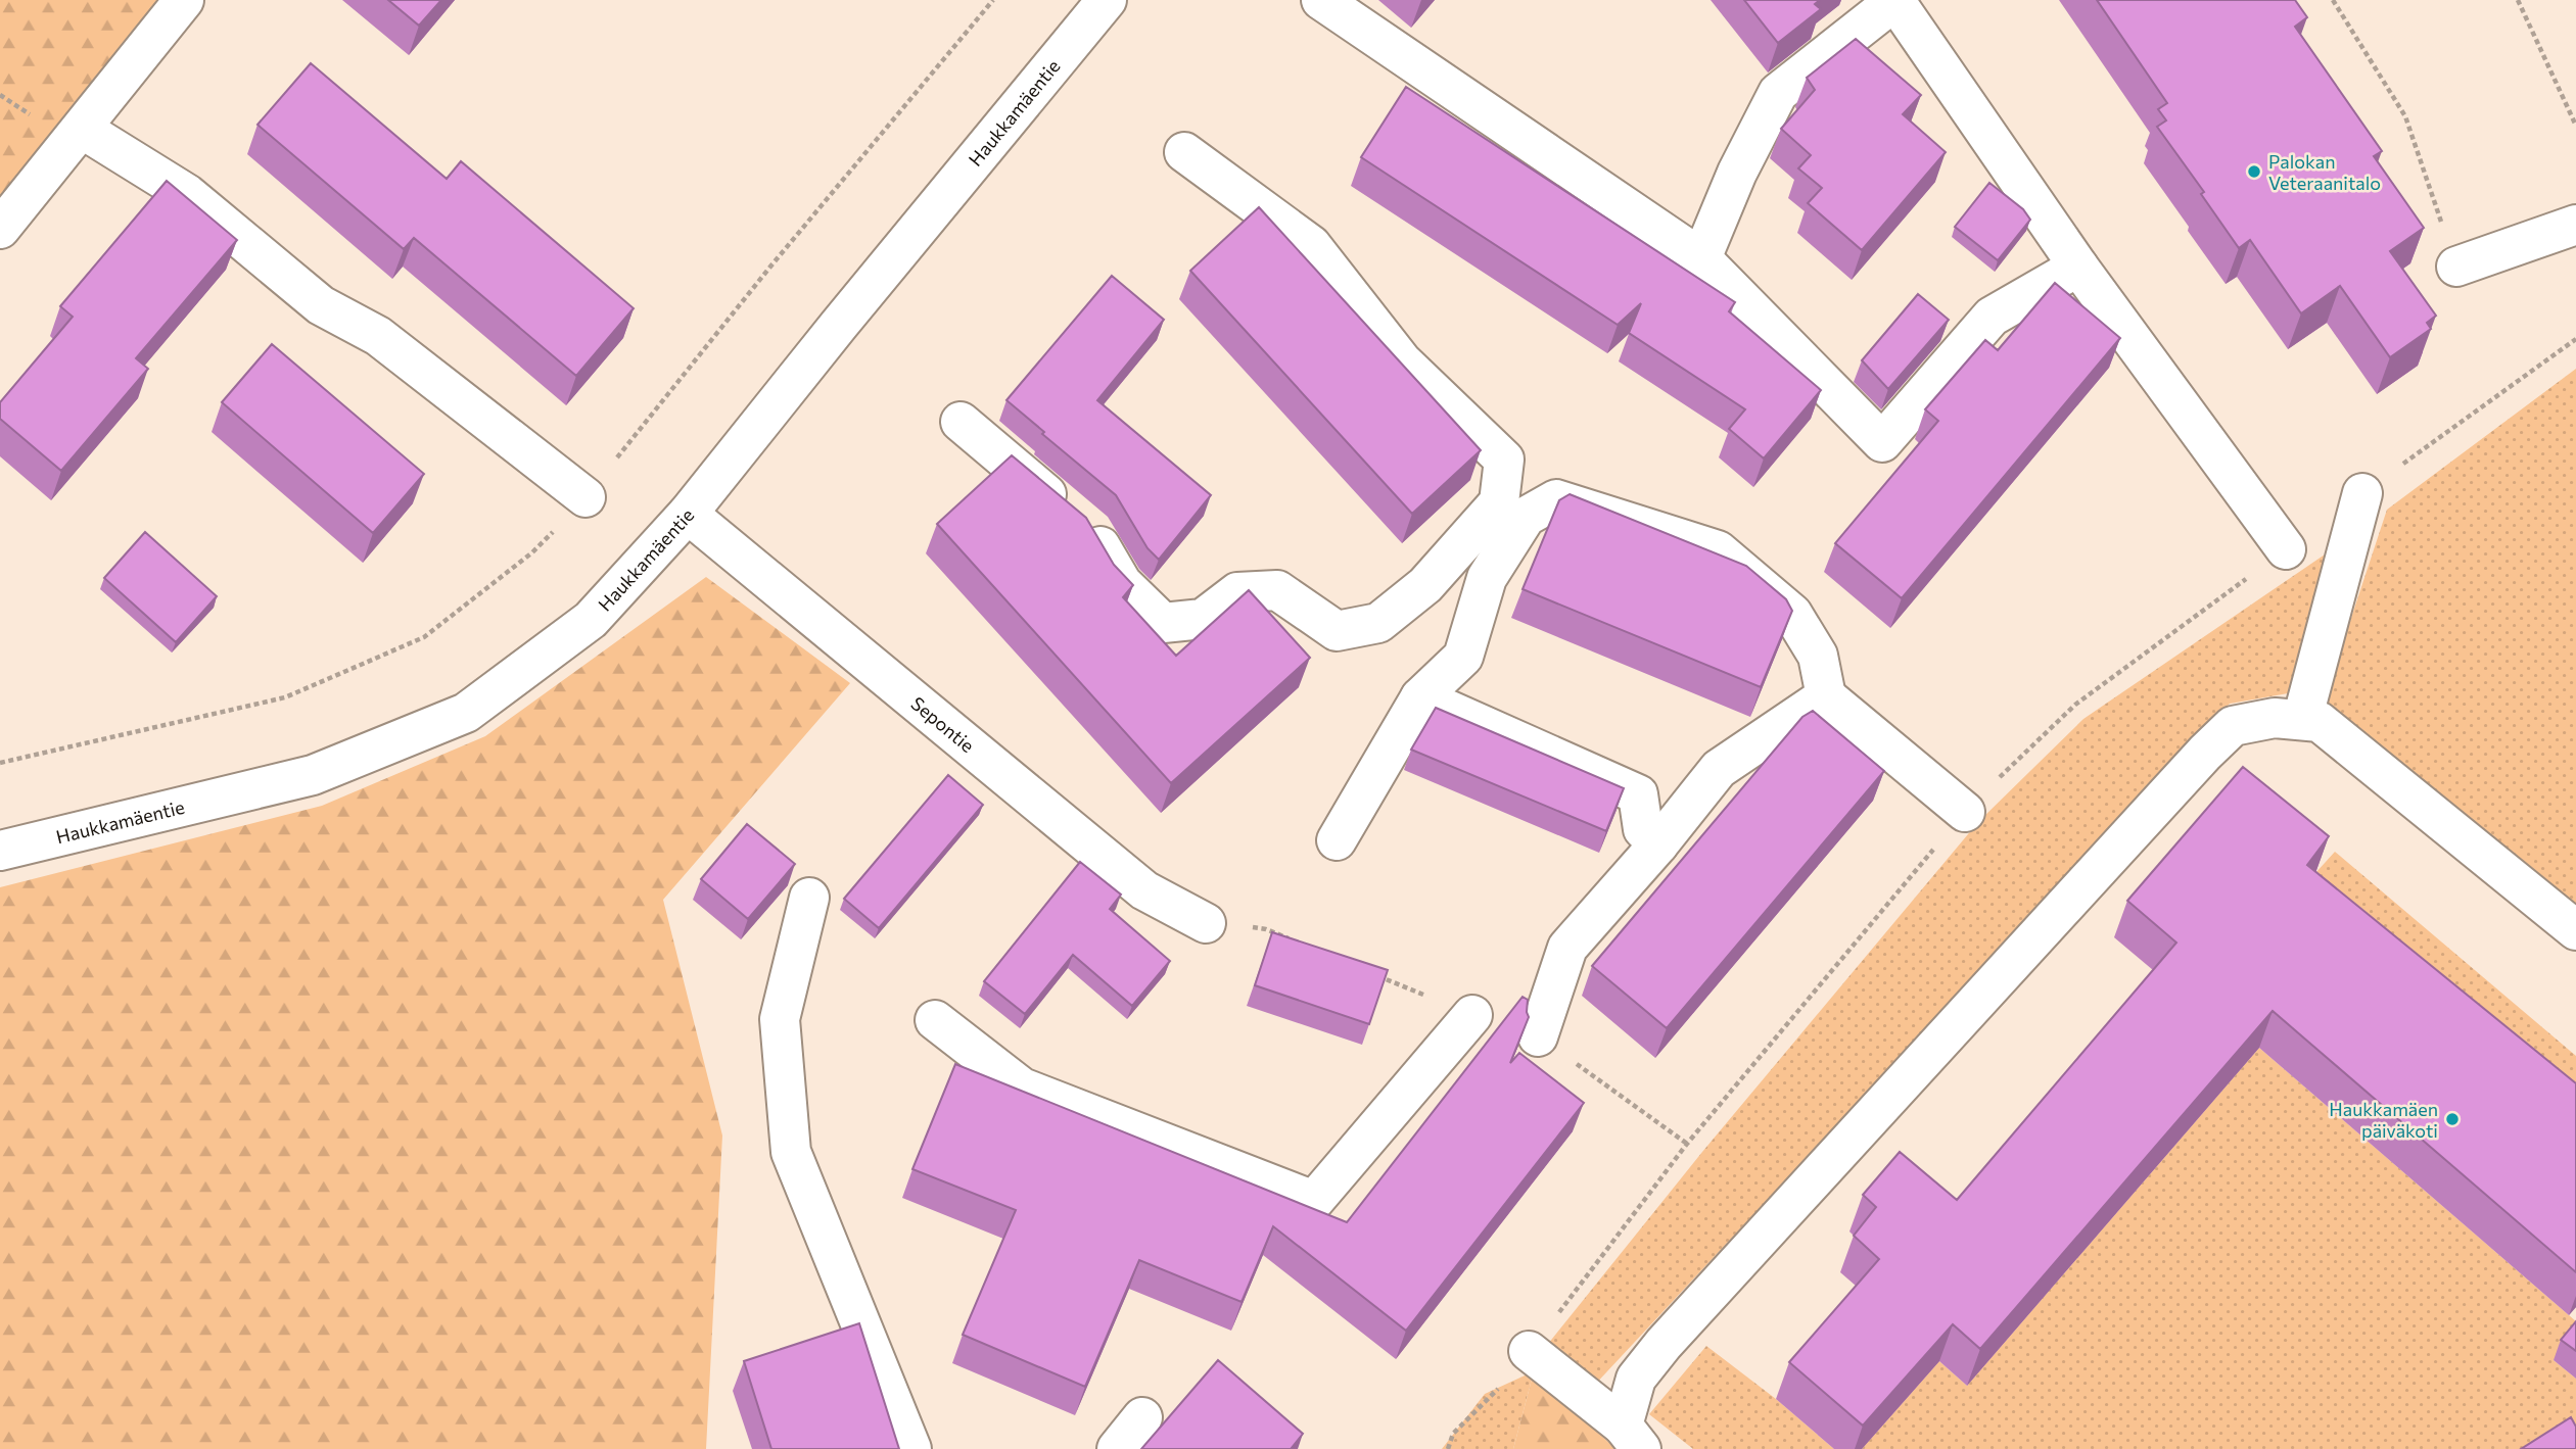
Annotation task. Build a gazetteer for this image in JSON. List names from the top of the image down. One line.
{"streets":{"street":["Haukkamäentie","Sepontie"]},"crossings":[["Haukkamäentie","Sepontie"]],"places":["Palokan Veteraanitalo","Haukkamäen päiväkoti"]}
